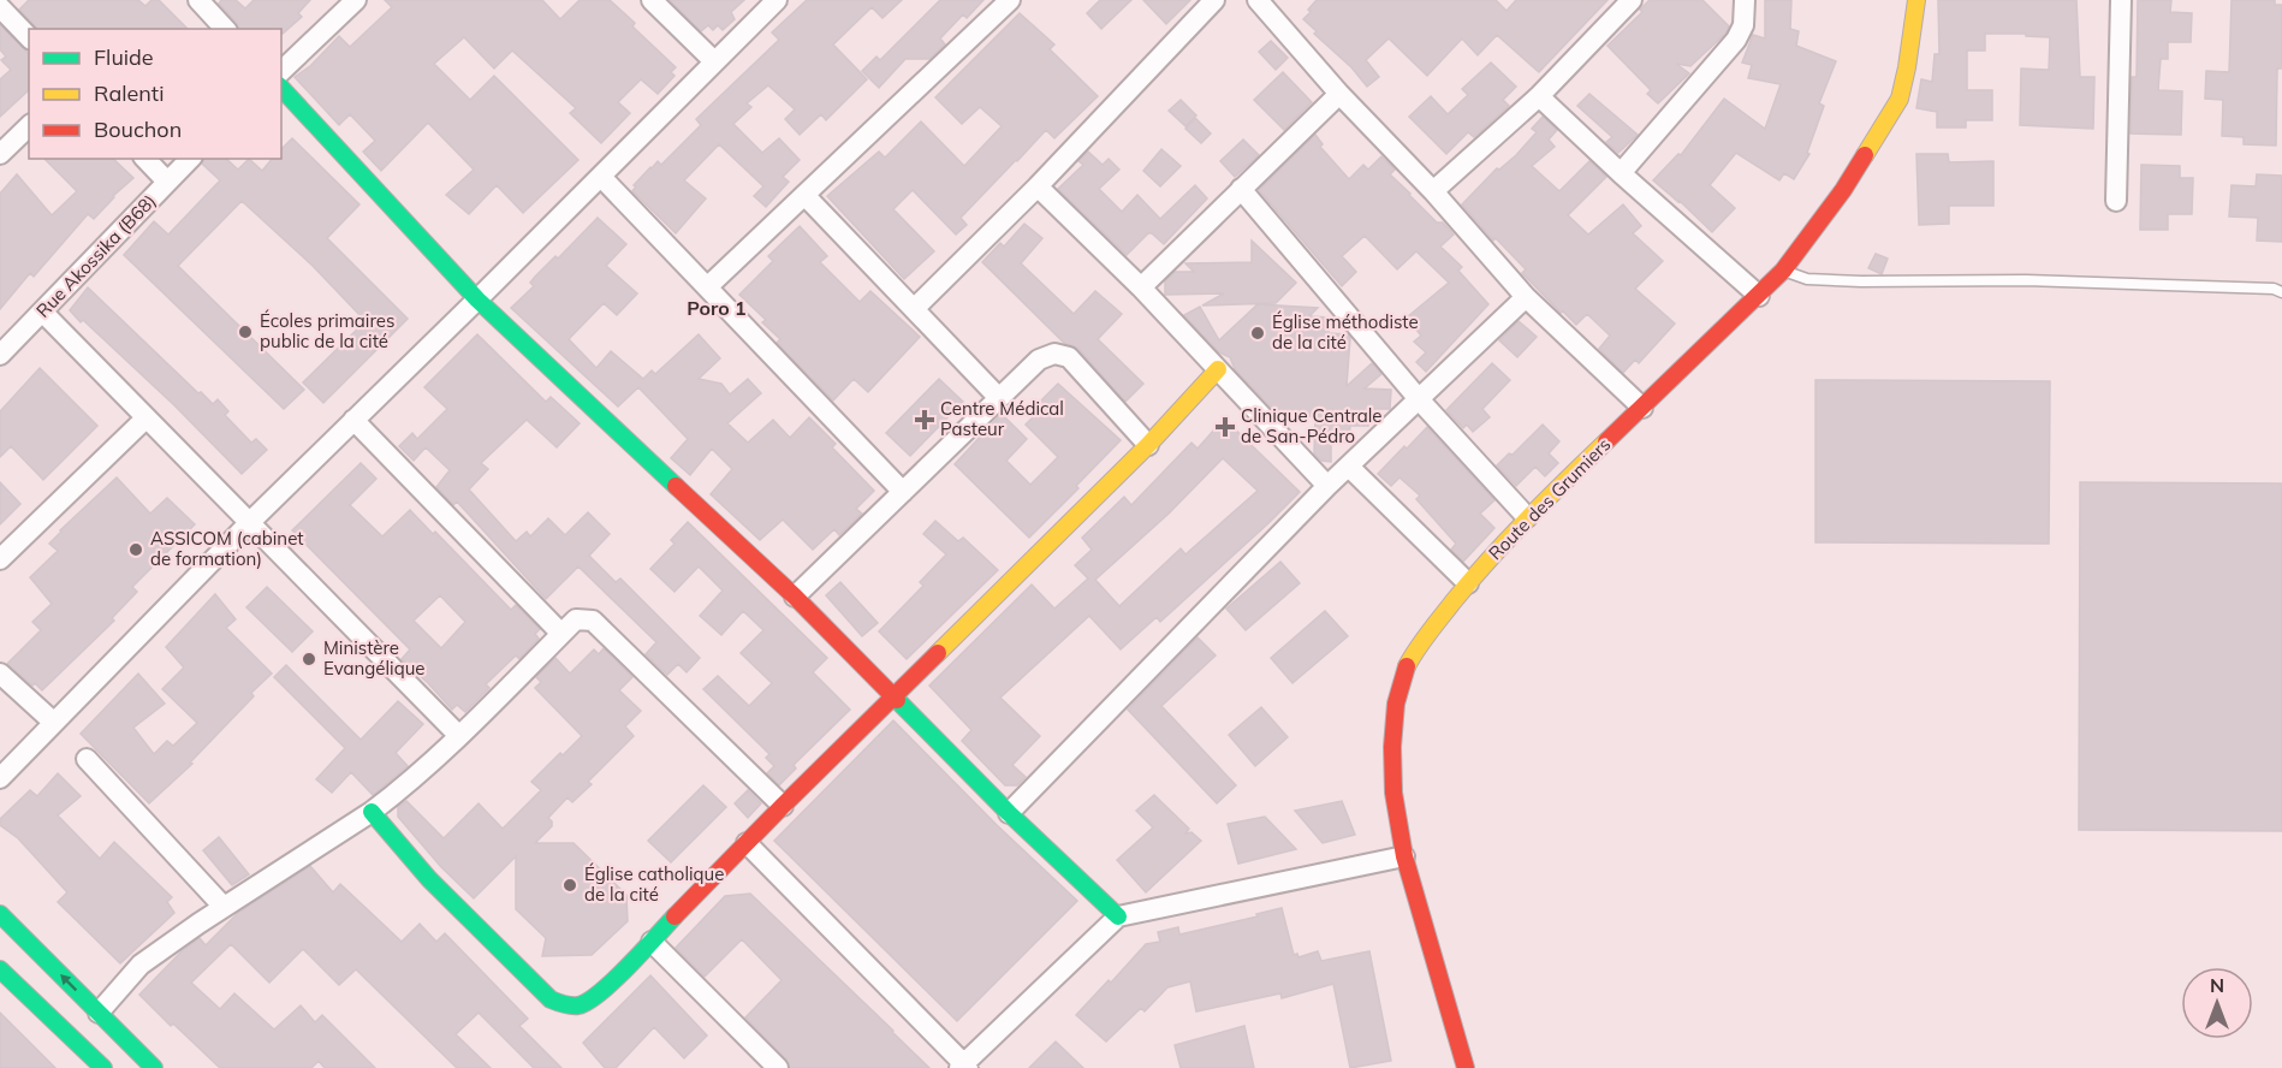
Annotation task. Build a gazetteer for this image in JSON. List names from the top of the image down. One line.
{"streets":{"street":["Rue Akossika (B68)","Route des Grumiers"]},"districts":["Poro 1"],"places":{"other":["Écoles primaires public de la cité","Église méthodiste de la cité","ASSICOM (cabinet de formation)","Ministère Evangélique","Église catholique de la cité"],"health":["Centre Médical Pasteur","Clinique Centrale de San-Pédro"]},"legend":["Fluide","Ralenti","Bouchon"],"north":"top"}
